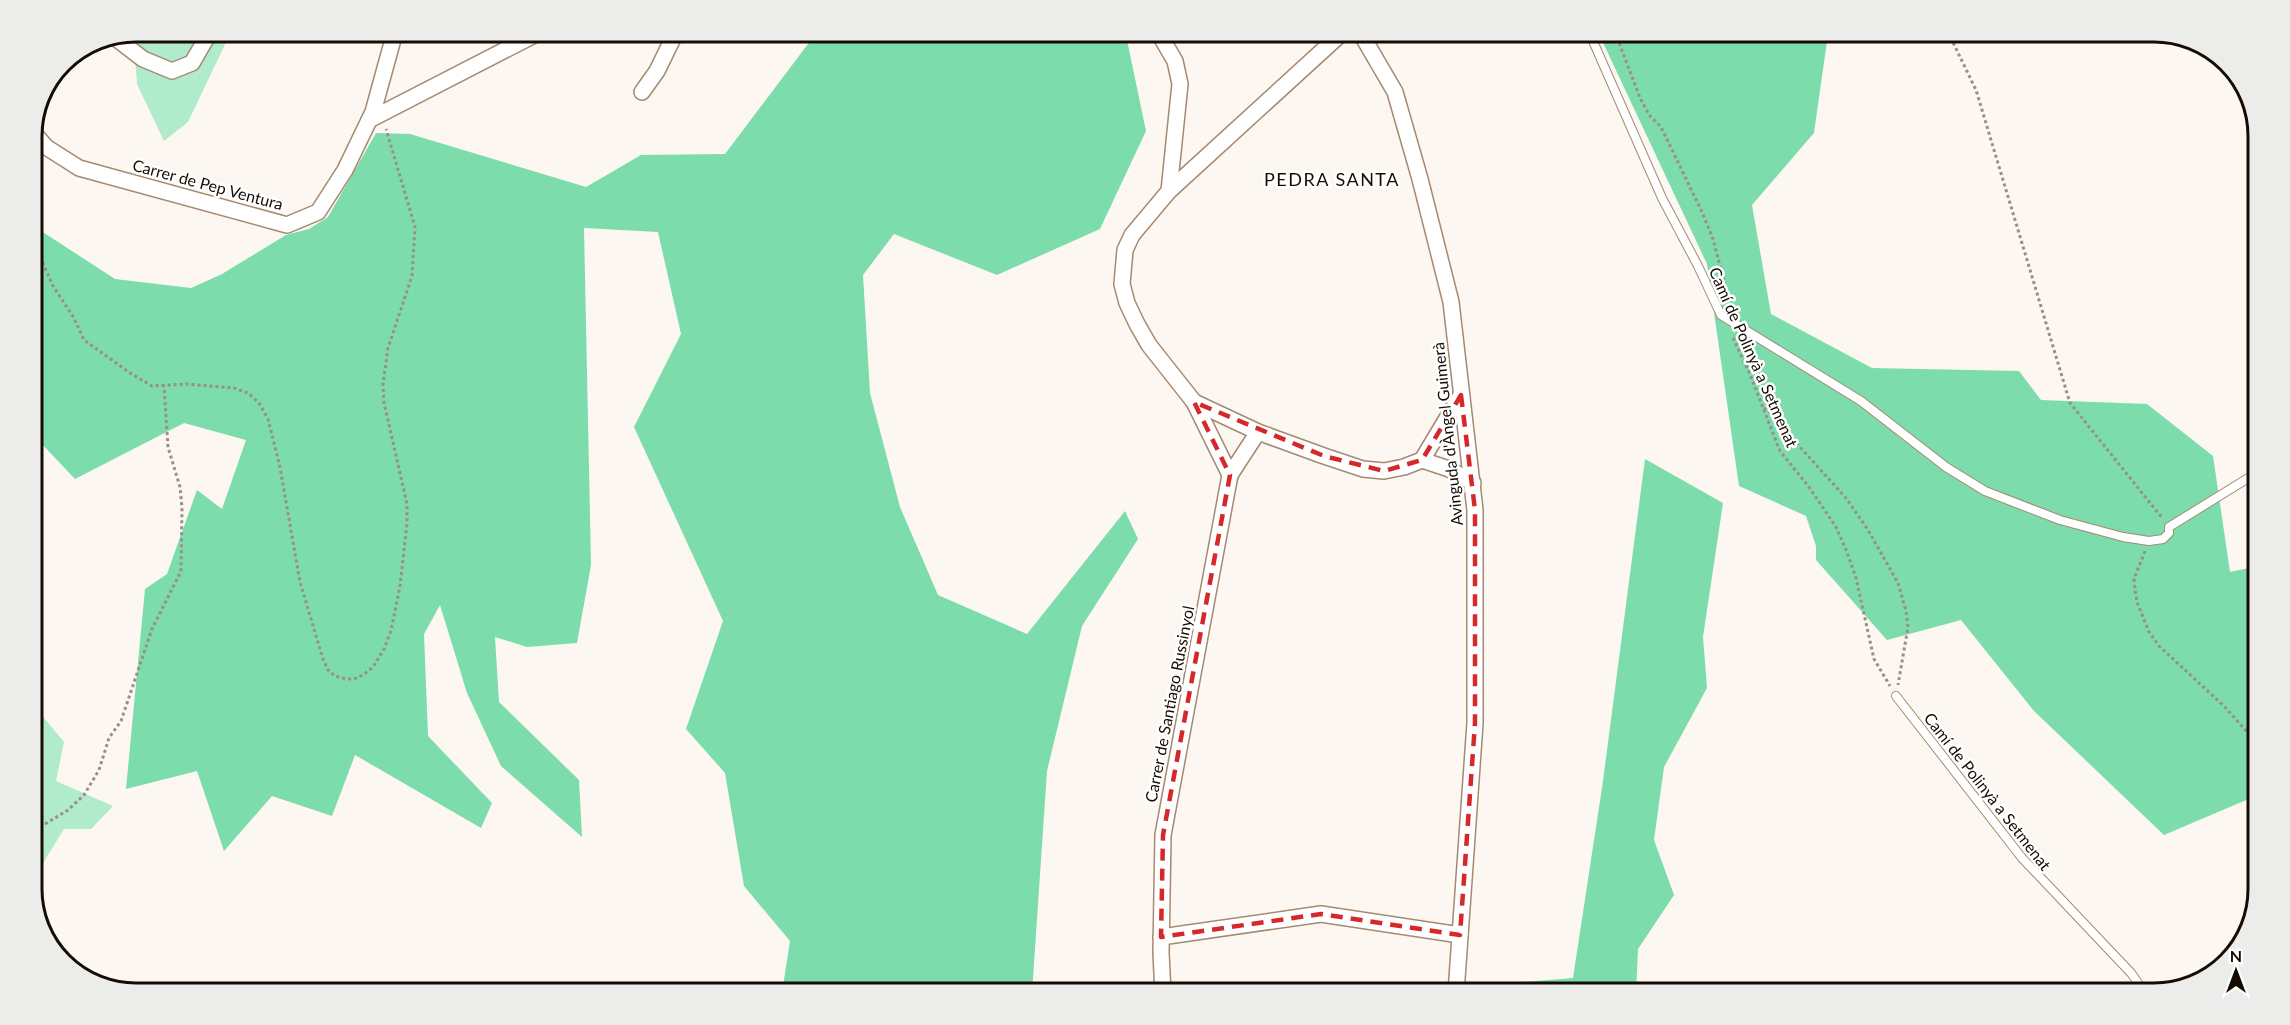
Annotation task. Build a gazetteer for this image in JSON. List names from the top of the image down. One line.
{"streets":{"street":["Carrer de Pep Ventura","Avinguda d'Àngel Guimerà","Carrer de Santiago Russinyol"],"lane":["Camí de Polinyà a Setmenat"]},"districts":["PEDRA SANTA"],"north":"top"}
